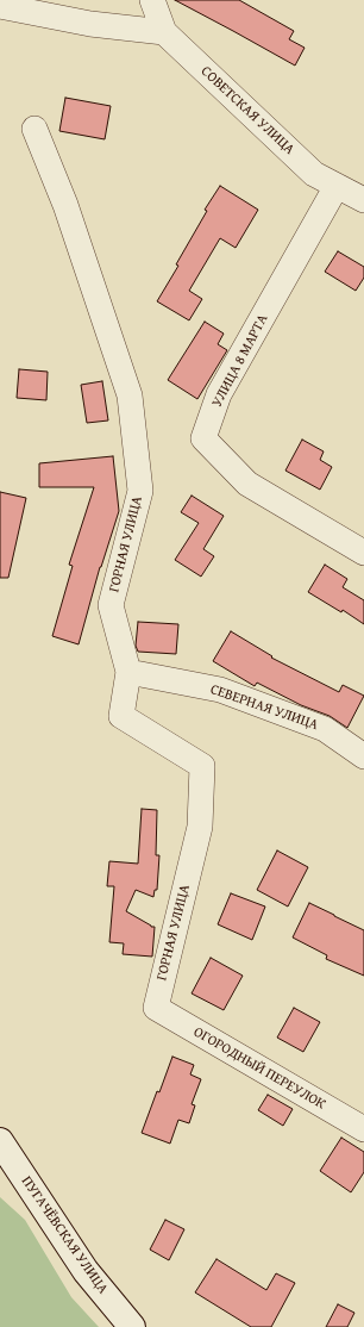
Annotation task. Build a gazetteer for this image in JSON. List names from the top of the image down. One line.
{"streets":{"main road":["ПУГАЧЁВСКАЯ УЛИЦА"],"street":["СОВЕТСКАЯ УЛИЦА","УЛИЦА 8 МАРТА","ГОРНАЯ УЛИЦА","СЕВЕРНАЯ УЛИЦА","ОГОРОДНЫЙ ПЕРЕУЛОК"]},"crossings":[["СОВЕТСКАЯ УЛИЦА","УЛИЦА 8 МАРТА"],["ГОРНАЯ УЛИЦА","СЕВЕРНАЯ УЛИЦА"],["ГОРНАЯ УЛИЦА","ОГОРОДНЫЙ ПЕРЕУЛОК"]]}
